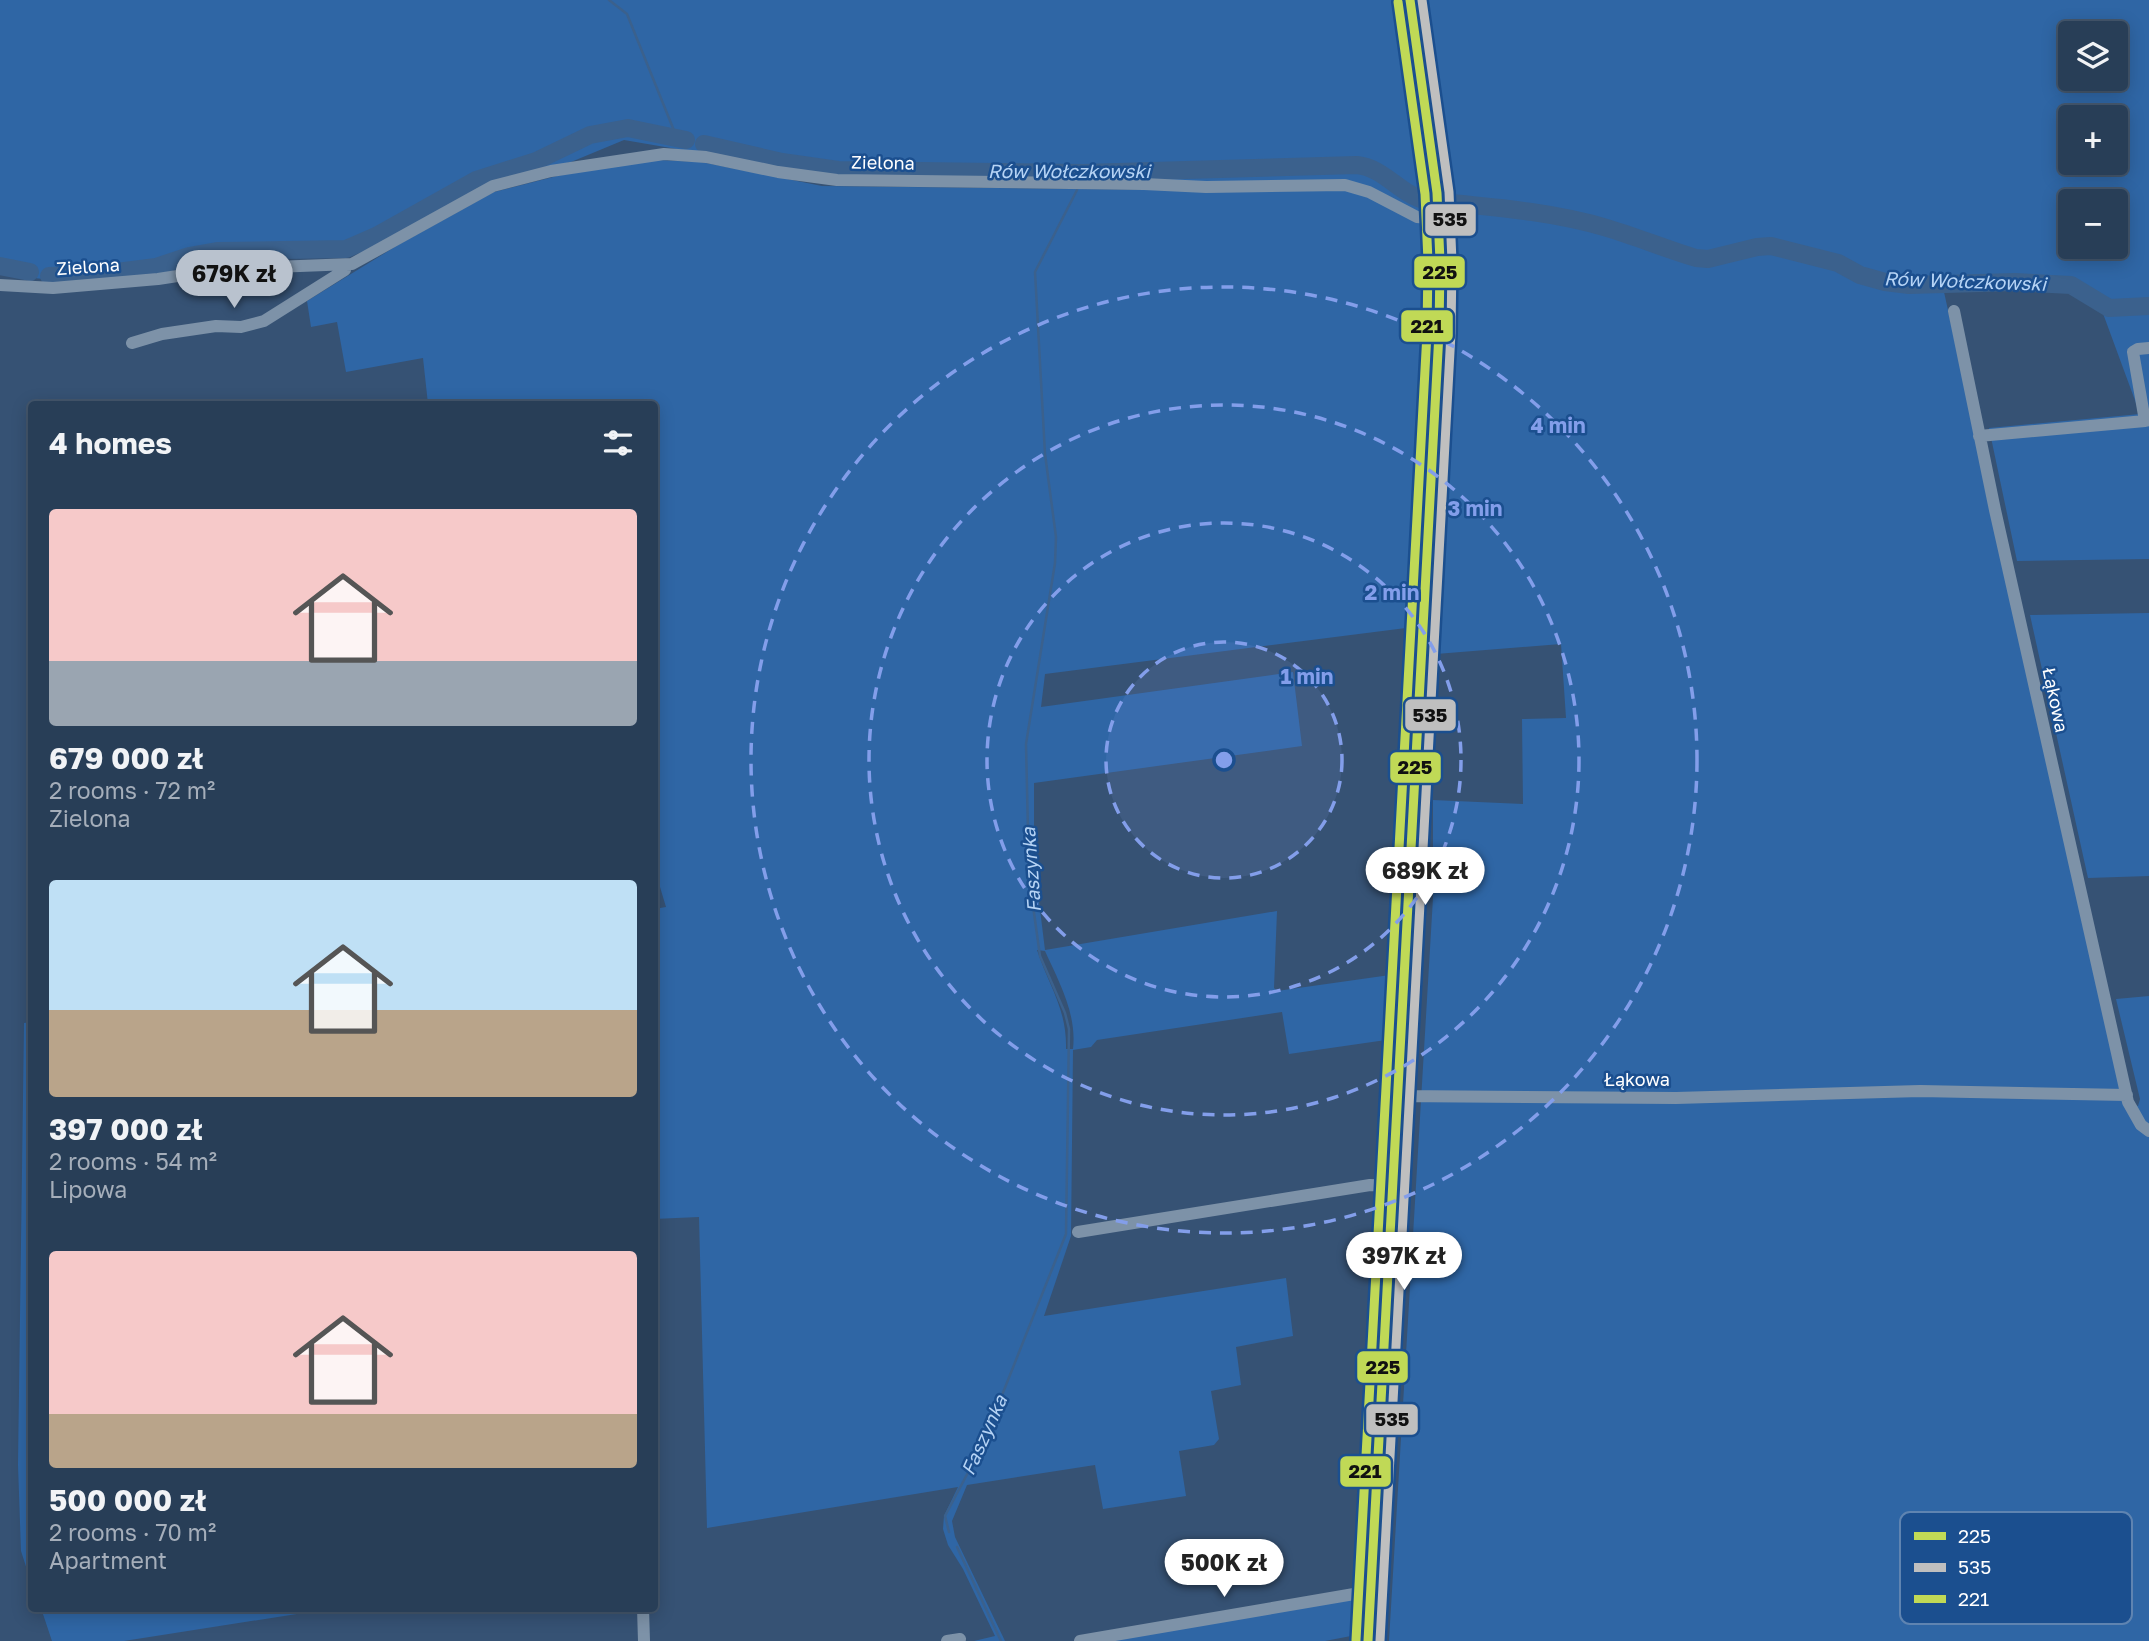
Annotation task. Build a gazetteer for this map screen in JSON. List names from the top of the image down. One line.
{"streets":{"street":["Zielona","Łąkowa"]},"water":["Rów Wołczkowski","Faszynka"],"lines":["transit line 225","transit line 535","transit line 221"],"legend":["225","535","221"],"page":{"map_buttons":["+","−"],"price":["679K zł","689K zł","397K zł","500K zł"],"heading":"4 homes","list":[{"name":"679 000 zł","note":"2 rooms · 72 m² · Zielona"},{"name":"397 000 zł","note":"2 rooms · 54 m² · Lipowa"},{"name":"500 000 zł","note":"2 rooms · 70 m² · Apartment"}]},"rings":["4 min","3 min","2 min","1 min"]}
